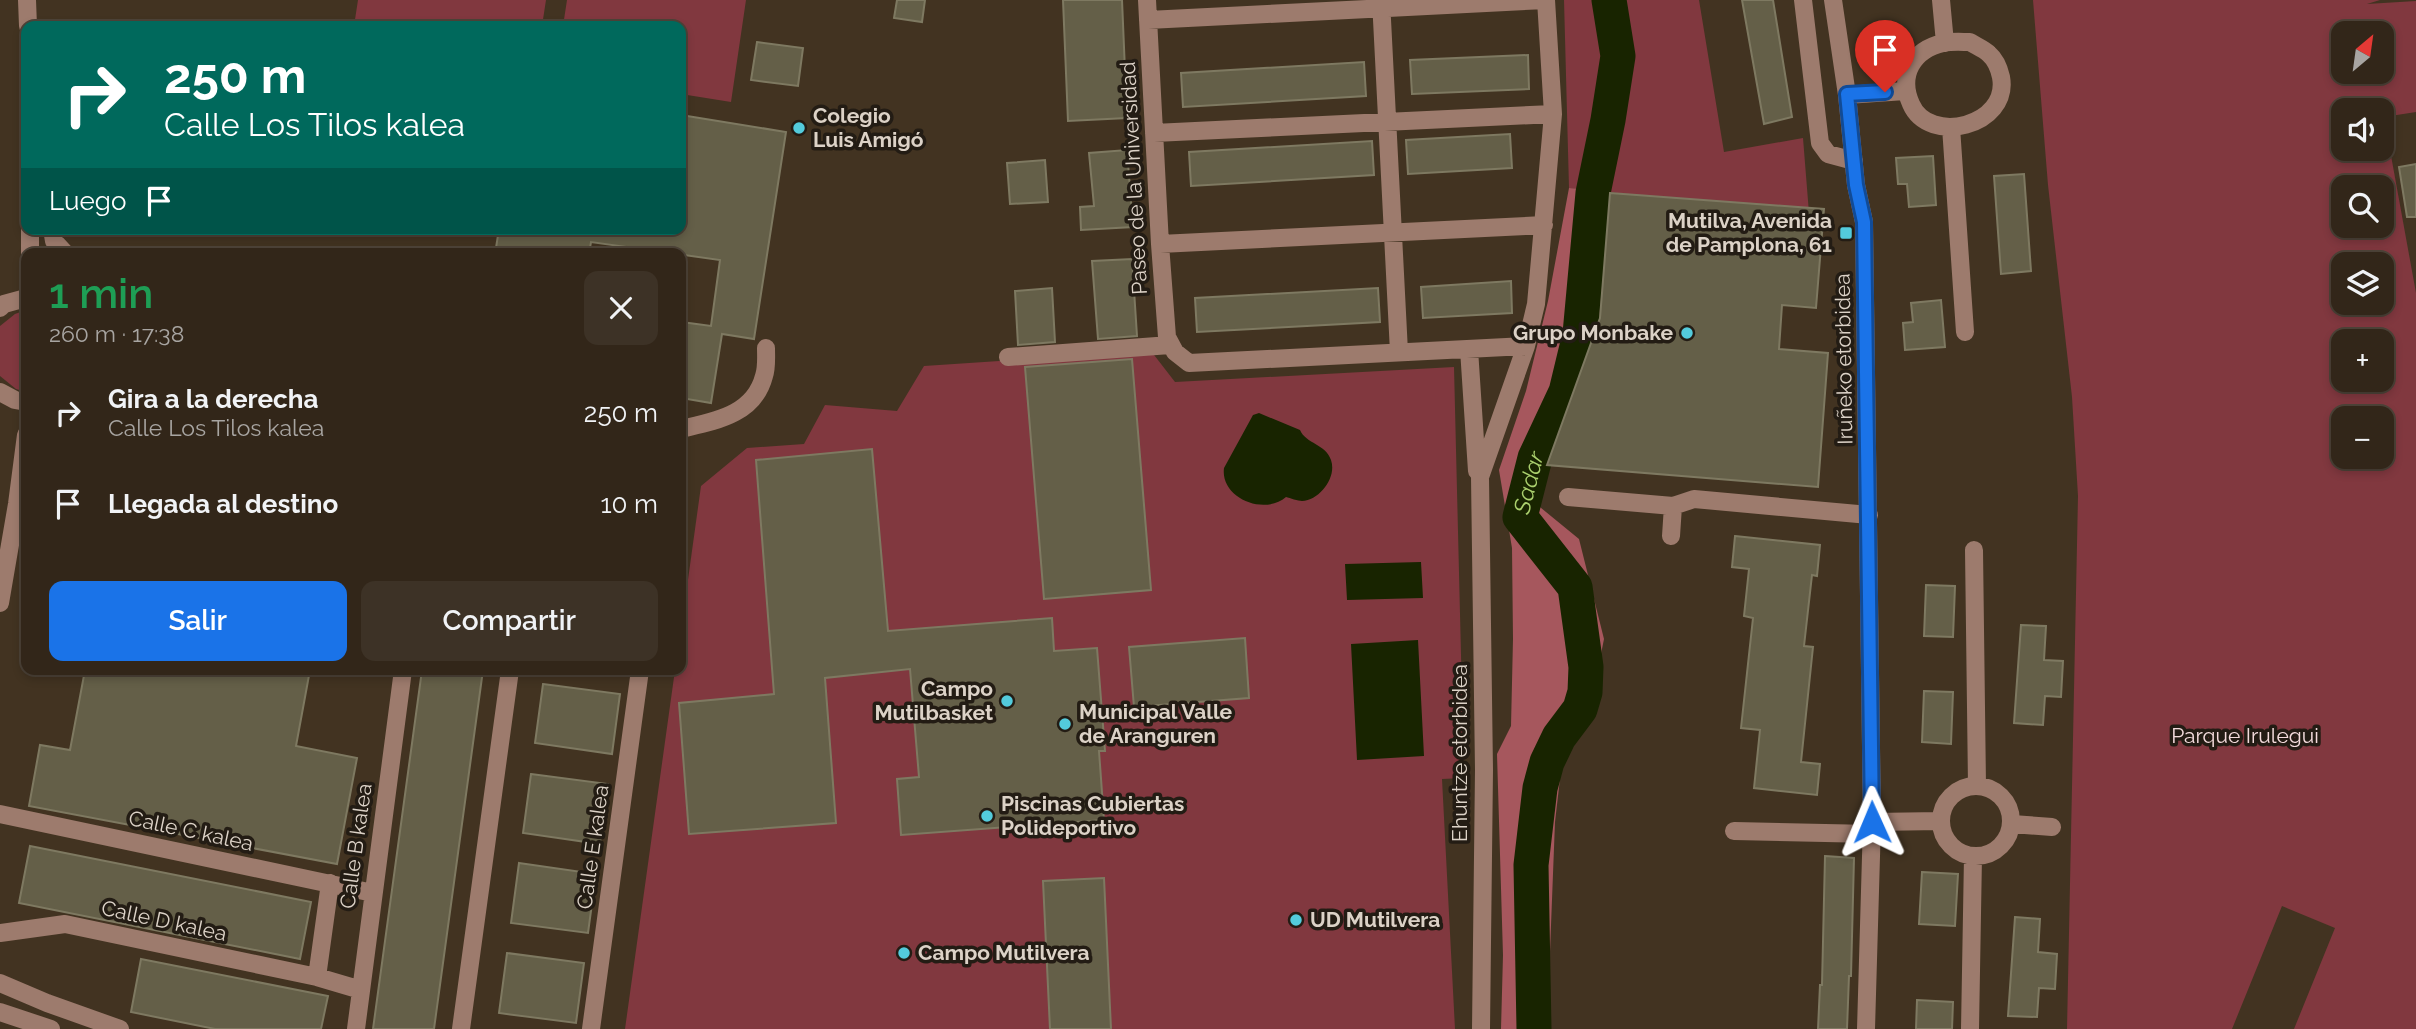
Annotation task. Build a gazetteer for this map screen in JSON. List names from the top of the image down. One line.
{"streets":{"street":["Paseo de la Universidad","Iruñeko etorbidea","Ehuntze etorbidea","Calle C kalea","Calle B kalea","Calle E kalea","Calle D kalea"]},"crossings":[["Calle C kalea","Calle B kalea"],["Calle B kalea","Calle D kalea"]],"water":["Sadar"],"parks":["Parque Irulegui"],"places":{"other":["Colegio Luis Amigó","Grupo Monbake","Campo Mutilbasket","Municipal Valle de Aranguren","Piscinas Cubiertas Polideportivo","UD Mutilvera","Campo Mutilvera"],"transit":["Mutilva, Avenida de Pamplona, 61"]},"north":"top right","page":{"map_buttons":["+","−"],"turn":["250 m","Calle Los Tilos kalea"],"then":"Luego","heading":["1 min","260 m · 17:38"],"list":[{"name":"Gira a la derecha","note":"Calle Los Tilos kalea","value":"250 m"},{"name":"Llegada al destino","value":"10 m"}],"buttons":["Salir","Compartir"]}}
